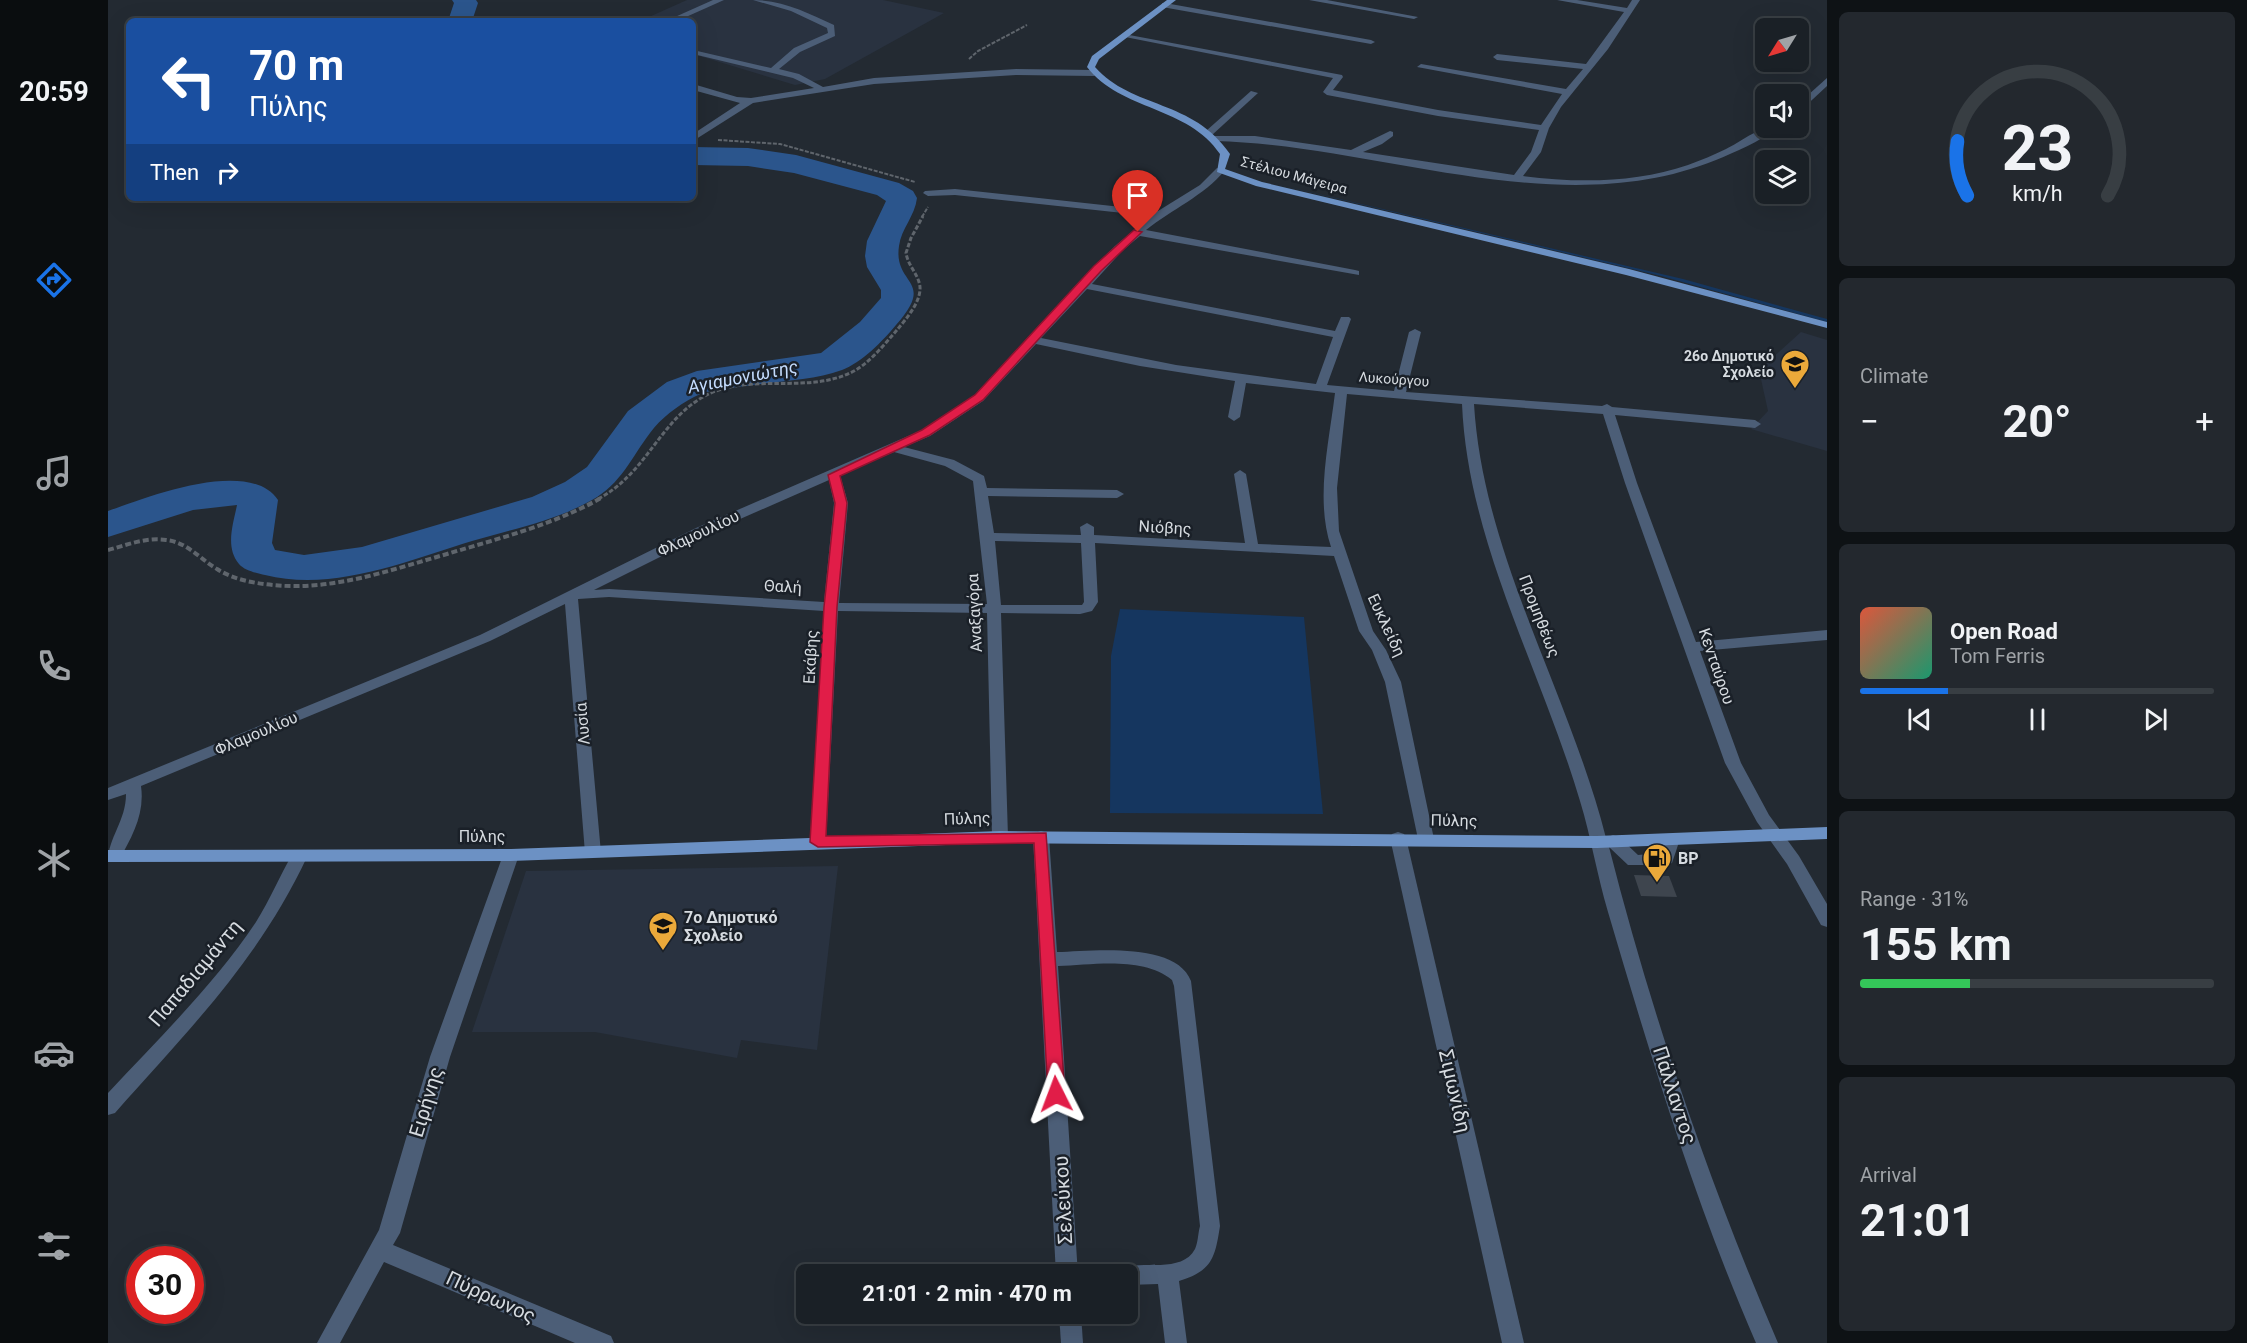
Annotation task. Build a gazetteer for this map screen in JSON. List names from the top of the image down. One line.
{"streets":{"main road":["Στέλιου Μάγειρα","Πύλης"],"street":["Λυκούργου","Νιόβης","Φλαμουλίου","Θαλή","Αναξαγόρα","Προμηθέως","Ευκλείδη","Εκάβης","Κενταύρου","Λυσία","Παπαδιαμάντη","Σιμωνίδη","Πάλλαντος","Ειρήνης","Σελεύκου","Πύρρωνος"]},"crossings":[["Στέλιου Μάγειρα","Φλαμουλίου"],["Λυκούργου","Φλαμουλίου"],["Λυκούργου","Προμηθέως"],["Λυκούργου","Ευκλείδη"],["Λυκούργου","Κενταύρου"],["Νιόβης","Θαλή"],["Νιόβης","Αναξαγόρα"],["Νιόβης","Ευκλείδη"],["Φλαμουλίου","Θαλή"],["Φλαμουλίου","Αναξαγόρα"],["Φλαμουλίου","Εκάβης"],["Φλαμουλίου","Λυσία"],["Θαλή","Αναξαγόρα"],["Θαλή","Εκάβης"],["Θαλή","Λυσία"],["Αναξαγόρα","Πύλης"],["Προμηθέως","Πύλης"],["Προμηθέως","Πάλλαντος"],["Ευκλείδη","Πύλης"],["Εκάβης","Πύλης"],["Λυσία","Πύλης"],["Πύλης","Παπαδιαμάντη"],["Πύλης","Σιμωνίδη"],["Πύλης","Πάλλαντος"],["Πύλης","Ειρήνης"],["Πύλης","Σελεύκου"],["Ειρήνης","Πύρρωνος"]],"water":["Αγιαμονιώτης"],"places":{"school or university":["26ο Δημοτικό Σχολείο","7ο Δημοτικό Σχολείο"],"fuel station":["BP"]},"north":"bottom left","page":{"tabs":"20:59","turn":["70 m","Πύλης"],"then":"Then","tile":["Climate",["Range · 31%","155 km"],["Arrival","21:01"]],"heat":["−","20°","+"],"song":["Open Road","Tom Ferris"],"limit":"30","trip":"21:01 · 2 min · 470 m","gauge":["23","km/h"]}}
